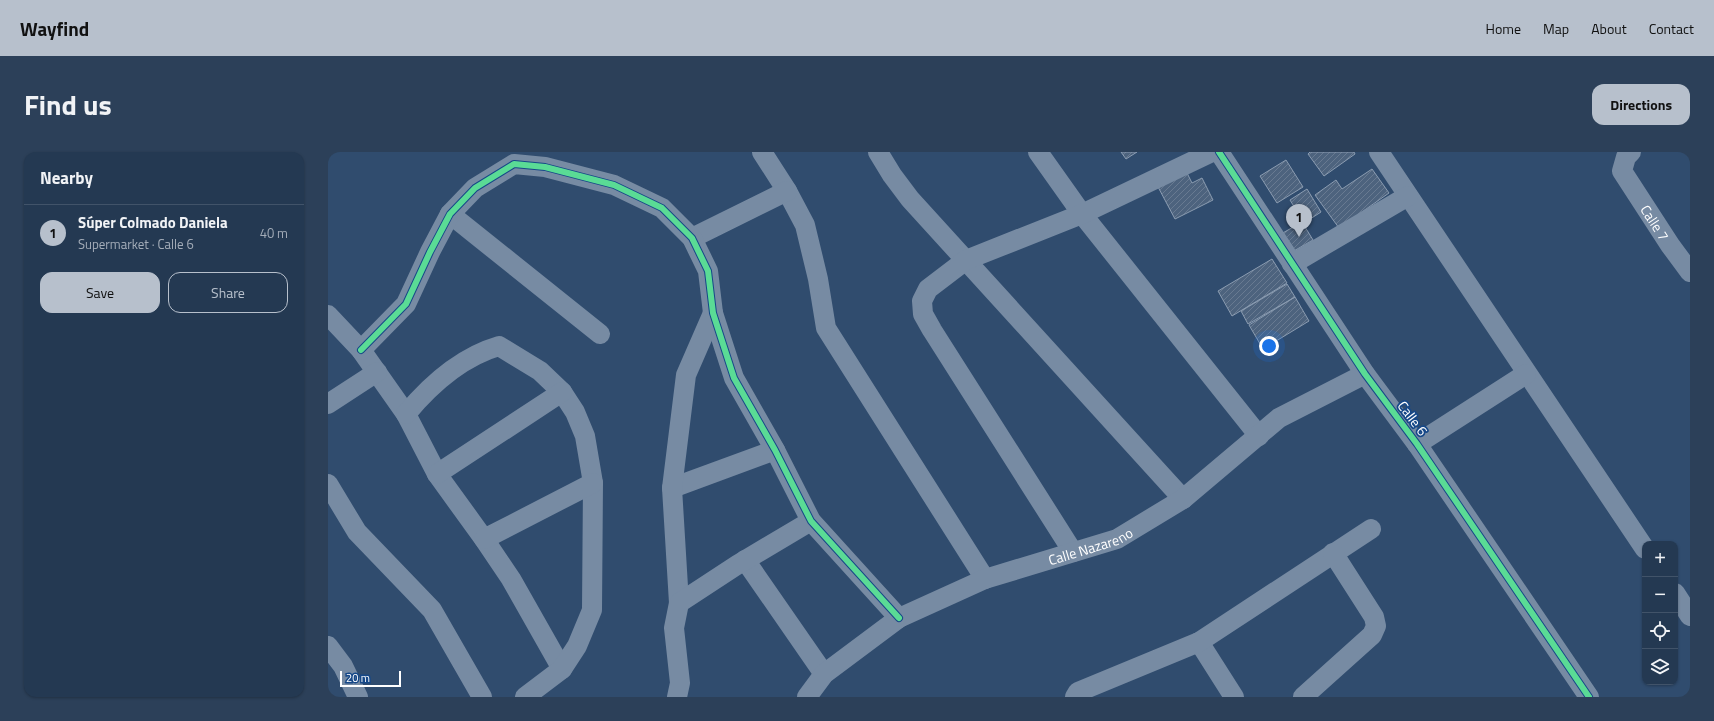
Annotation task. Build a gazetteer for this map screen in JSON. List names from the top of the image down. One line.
{"streets":{"street":["Calle 7","Calle 6","Calle Nazareno"]},"crossings":[["Calle 6","Calle Nazareno"]],"scale_bar":"20 m","page":{"header":"Wayfind","nav":["Home","Map","About","Contact"],"title":"Find us","buttons":["Directions",["Save","Share"]],"heading":"Nearby","list":[{"mark":"1","name":"Súper Colmado Daniela","note":"Supermarket · Calle 6","value":"40 m"}],"pins":"1","map_buttons":["+","−"],"scale":"20 m"}}
